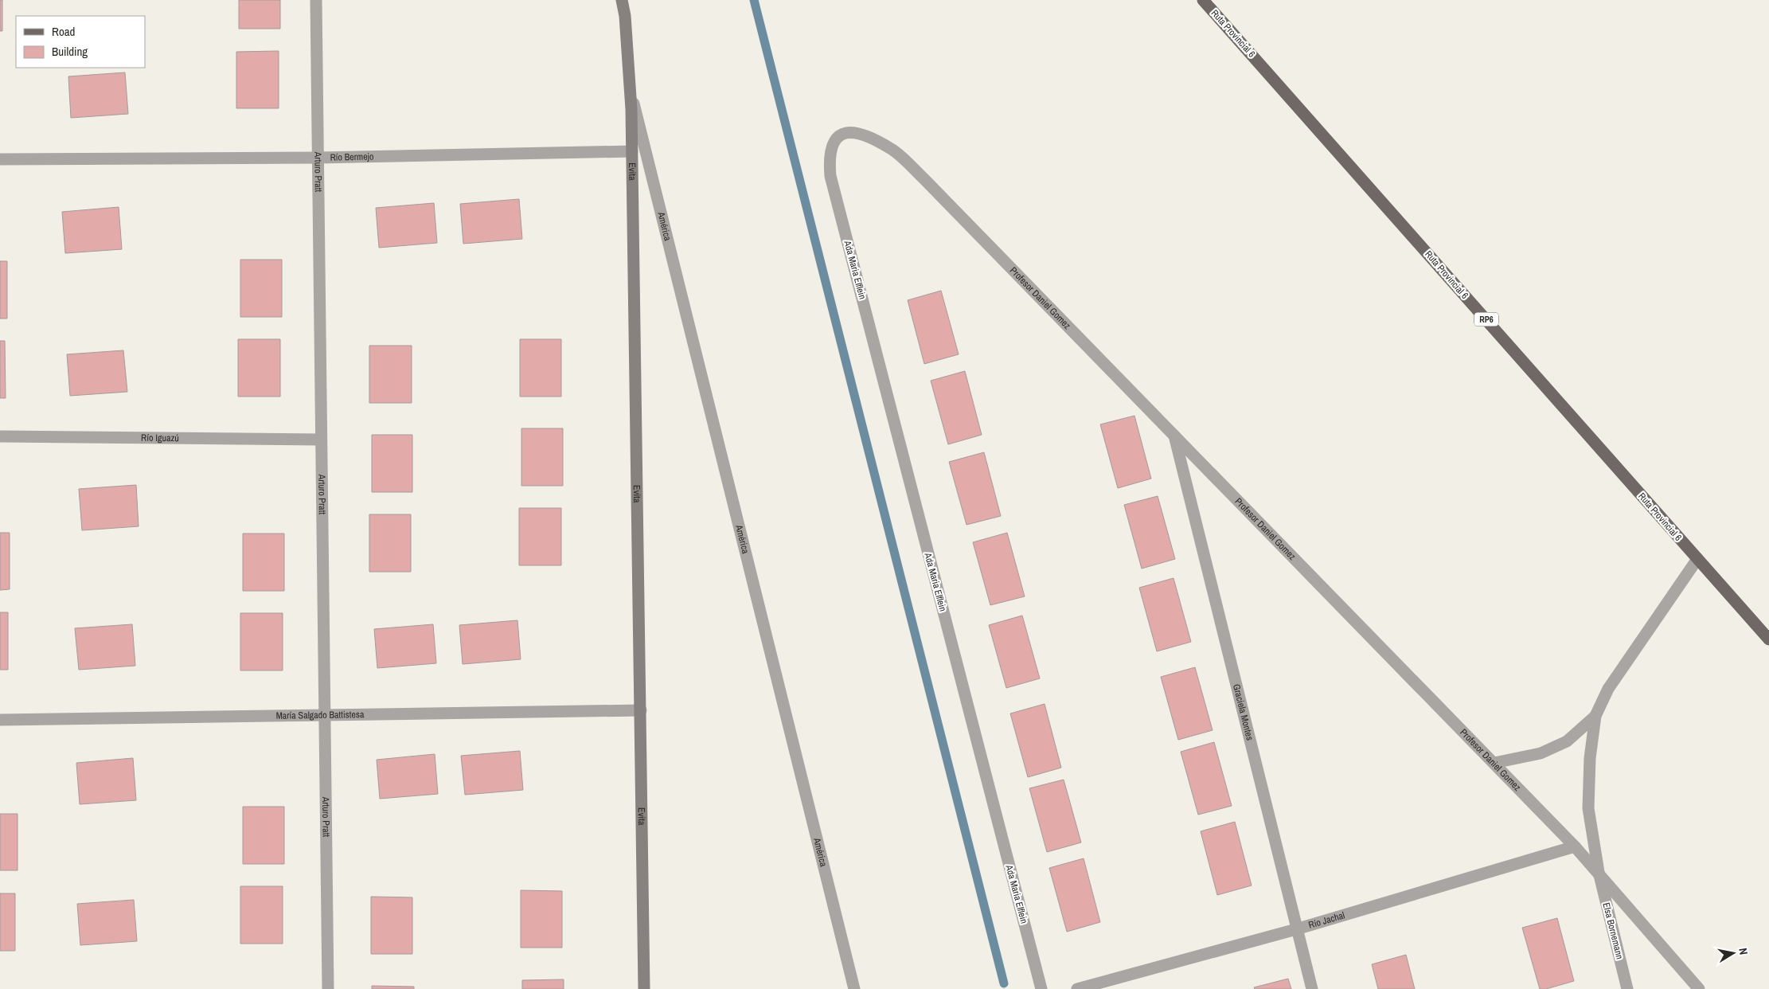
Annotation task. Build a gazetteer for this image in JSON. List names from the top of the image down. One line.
{"streets":{"main road":["Ruta Provincial 6","RP6"],"street":["Río Bermejo","Arturo Pratt","Evita","América","Ada Maria Elflein","Profesor Daniel Gomez","Río Iguazú","Graciela Montes","María Salgado Battistesa","Río Jachal","Elsa Bornemann"]},"crossings":[["Río Bermejo","Arturo Pratt"],["Río Bermejo","Evita"],["Arturo Pratt","Río Iguazú"],["Arturo Pratt","María Salgado Battistesa"],["Evita","América"],["Evita","María Salgado Battistesa"],["Ada Maria Elflein","Profesor Daniel Gomez"],["Profesor Daniel Gomez","Graciela Montes"],["Profesor Daniel Gomez","Río Jachal"],["Profesor Daniel Gomez","Elsa Bornemann"],["Graciela Montes","Río Jachal"]],"legend":["Road","Building"],"north":"right"}
